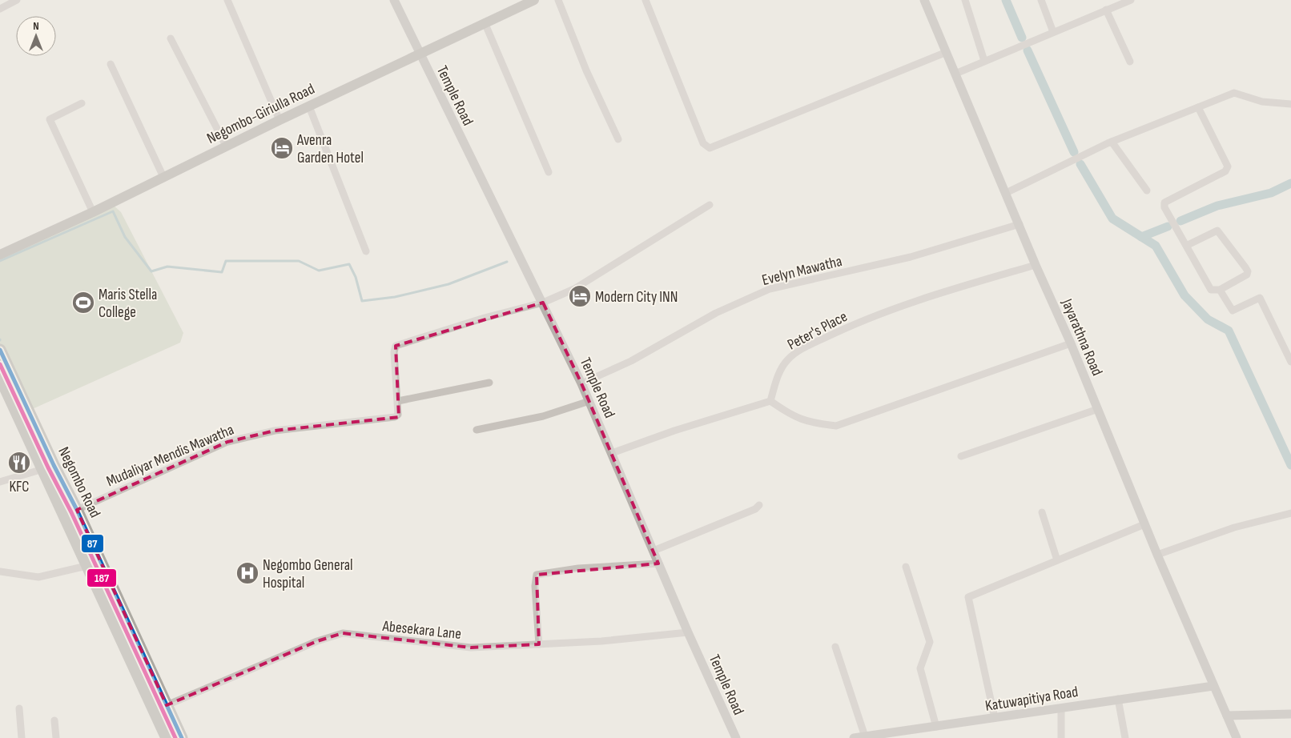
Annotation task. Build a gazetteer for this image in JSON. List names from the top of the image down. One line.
{"streets":{"highway":["Negombo Road"],"main road":["Negombo-Giriulla Road"],"street":["Temple Road","Evelyn Mawatha","Peter's Place","Jayarathna Road","Mudaliyar Mendis Mawatha","Abesekara Lane","Katuwapitiya Road"]},"crossings":[["Temple Road","Negombo-Giriulla Road"],["Temple Road","Evelyn Mawatha"],["Temple Road","Abesekara Lane"],["Evelyn Mawatha","Jayarathna Road"],["Peter's Place","Jayarathna Road"],["Jayarathna Road","Katuwapitiya Road"],["Mudaliyar Mendis Mawatha","Negombo Road"],["Negombo Road","Abesekara Lane"]],"places":{"hotel":["Avenra Garden Hotel","Modern City INN"],"sports":["Maris Stella College"],"restaurant":["KFC"],"hospital":["Negombo General Hospital"]},"lines":["transit line 87","transit line 187"],"north":"top"}
